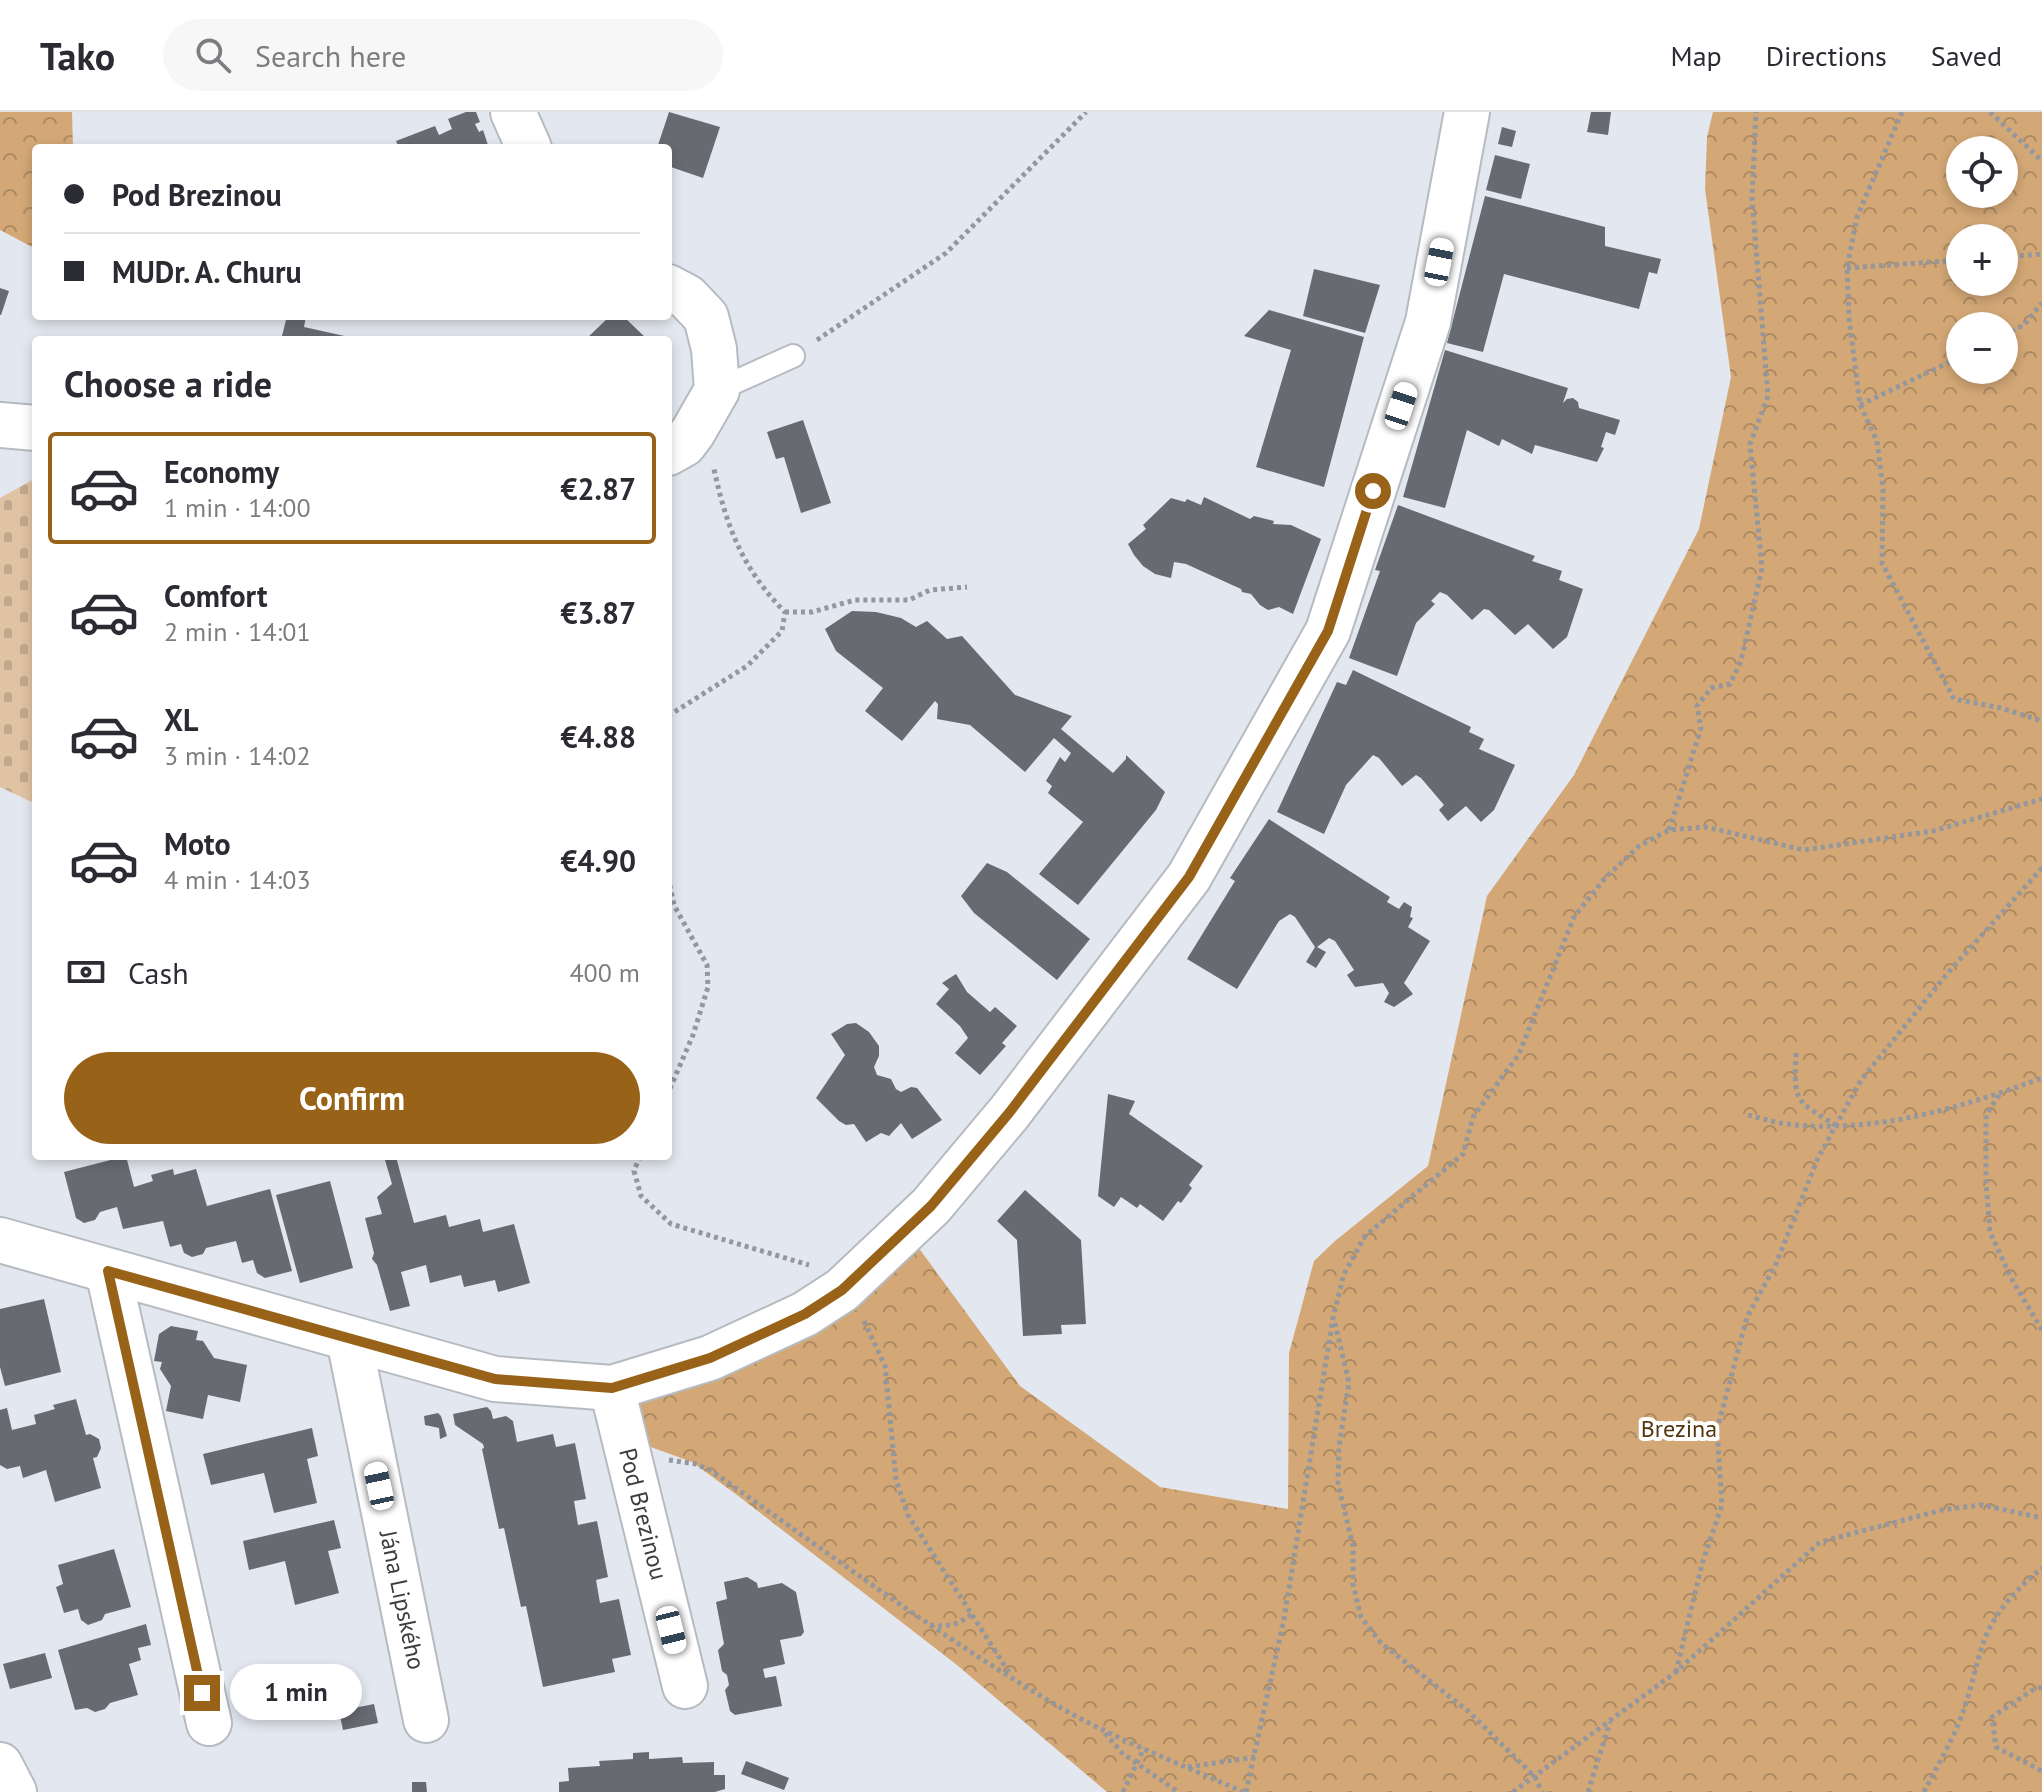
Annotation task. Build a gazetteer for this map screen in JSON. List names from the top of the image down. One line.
{"streets":{"street":["Pod Brezinou","Jána Lipského"]},"parks":["Brezina"],"page":{"header":"Tako","search":"Search here","nav":["Map","Directions","Saved"],"map_buttons":["+","−"],"banner":["Pod Brezinou","MUDr. A. Churu"],"heading":"Choose a ride","list":[{"name":"Economy","note":"1 min · 14:00","value":"€2.87"},{"name":"Comfort","note":"2 min · 14:01","value":"€3.87"},{"name":"XL","note":"3 min · 14:02","value":"€4.88"},{"name":"Moto","note":"4 min · 14:03","value":"€4.90"}],"pay":["Cash","400 m"],"buttons":"Confirm","bubble":"1 min"}}
